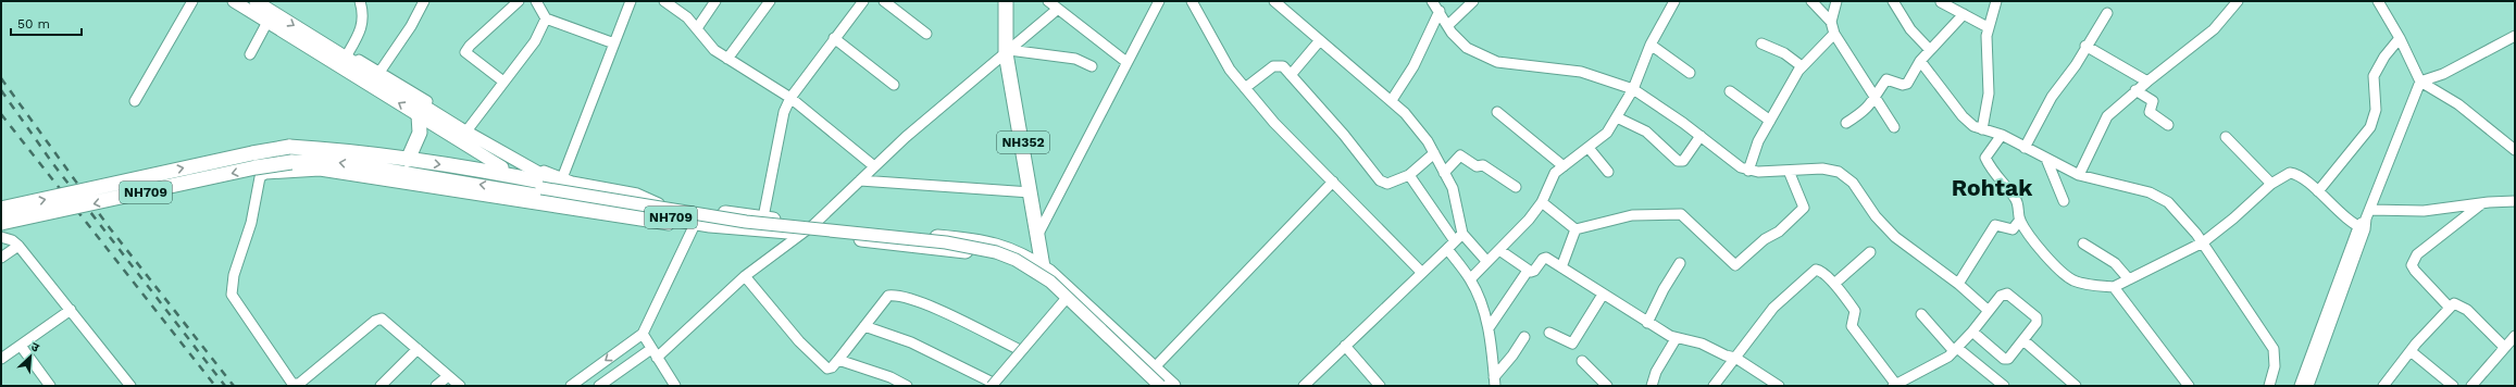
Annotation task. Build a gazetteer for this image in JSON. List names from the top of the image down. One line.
{"streets":{"highway":["NH352","NH709"]},"crossings":[["NH352","NH709"]],"districts":["Rohtak"],"scale_bar":"50 m","north":"top right"}
